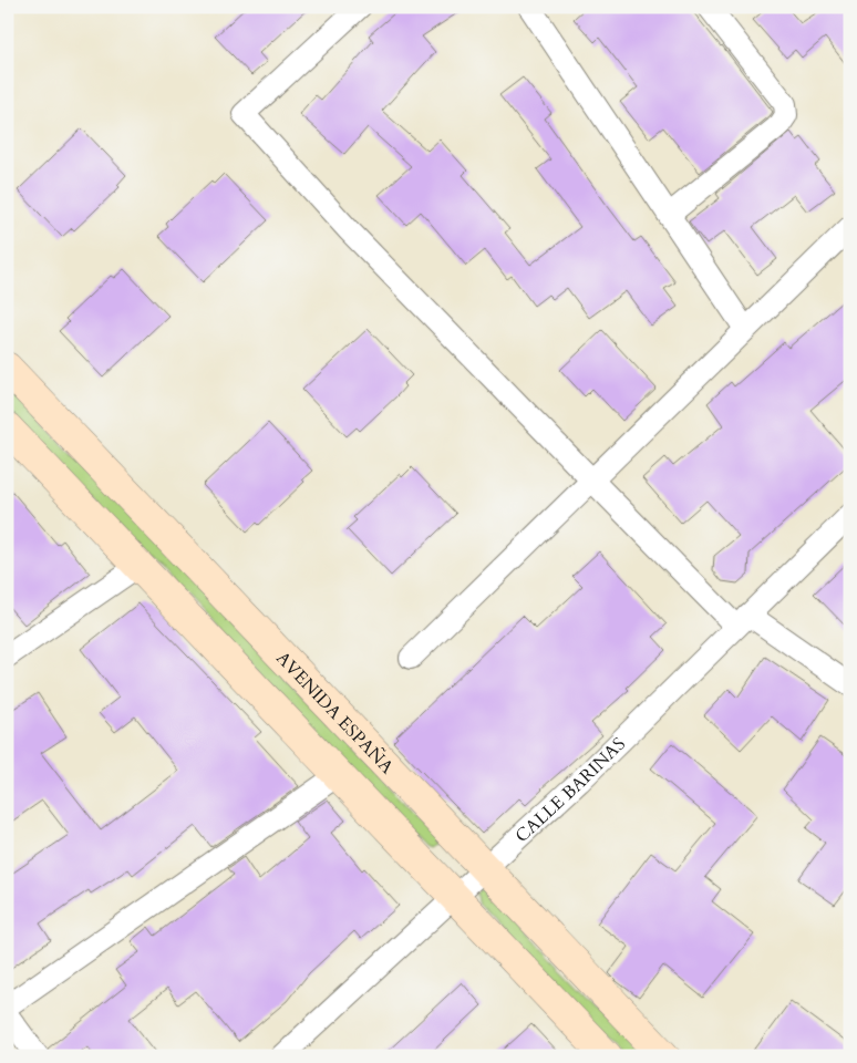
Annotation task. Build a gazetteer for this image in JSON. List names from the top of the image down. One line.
{"streets":{"main road":["AVENIDA ESPAÑA"],"street":["CALLE BARINAS"]},"crossings":[["AVENIDA ESPAÑA","CALLE BARINAS"]]}
